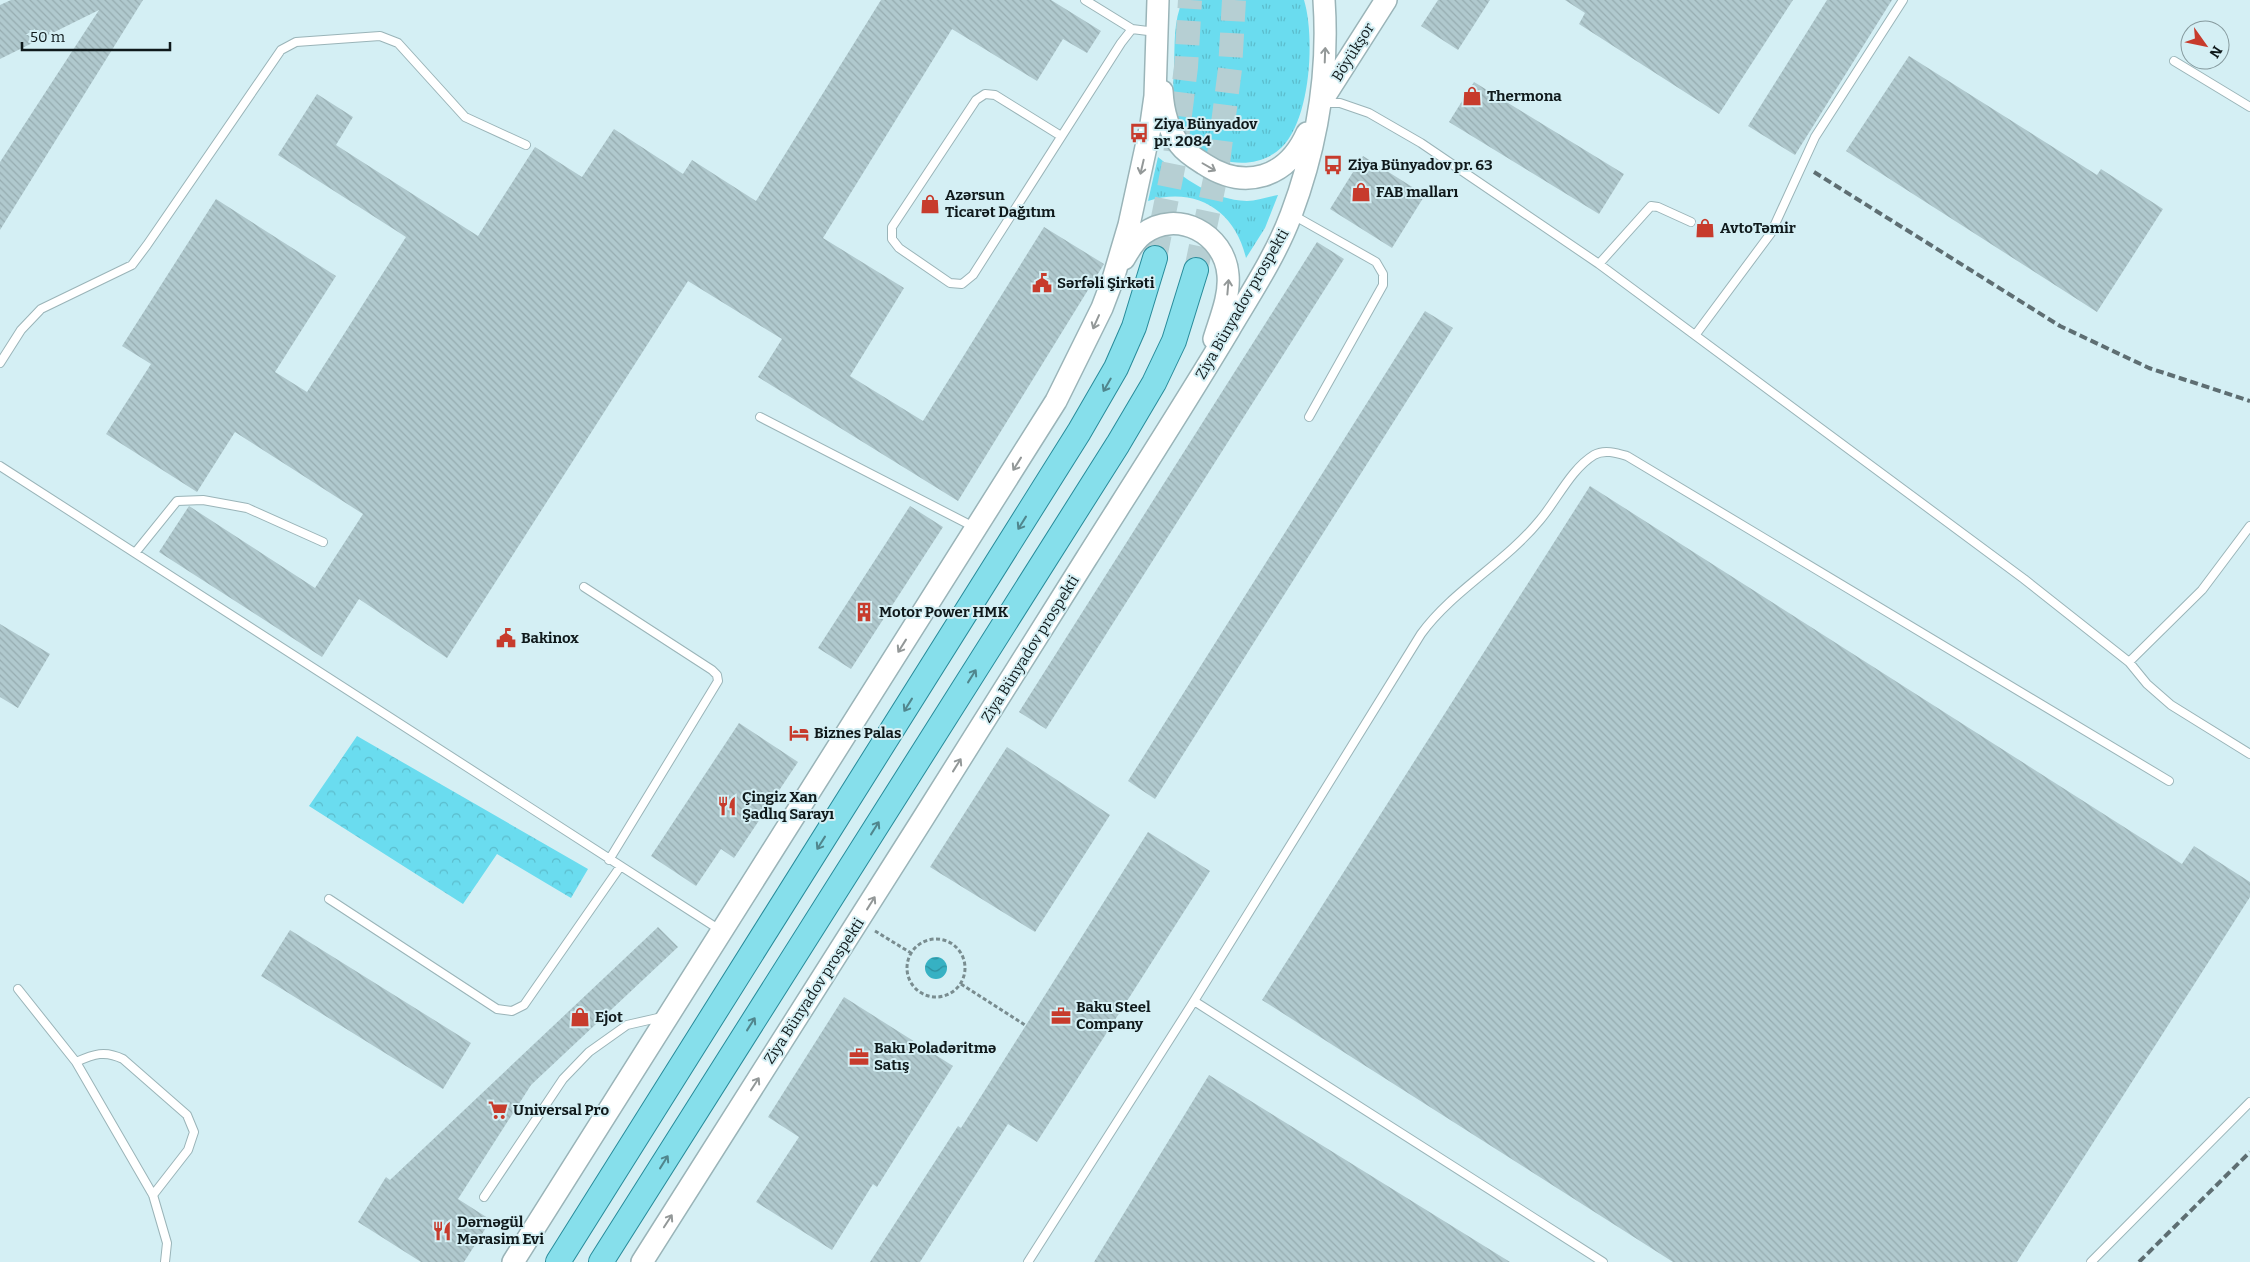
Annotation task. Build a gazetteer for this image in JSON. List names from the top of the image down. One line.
{"streets":{"main road":["Böyükşor","Ziya Bünyadov prospekti"]},"crossings":[["Böyükşor","Ziya Bünyadov prospekti"]],"places":{"shop":["Thermona","FAB malları","Azərsun Ticarət Dağıtım","AvtoTəmir","Ejot"],"bus stop":["Ziya Bünyadov pr. 2084","Ziya Bünyadov pr. 63"],"public building":["Sərfəli Şirkəti","Bakinox"],"building":["Motor Power HMK"],"hotel":["Biznes Palas"],"restaurant":["Çingiz Xan Şadlıq Sarayı","Dərnəgül Mərasim Evi"],"office":["Baku Steel Company","Bakı Poladəritmə Satış"],"supermarket":["Universal Pro"]},"scale_bar":"50 m","north":"bottom right"}
